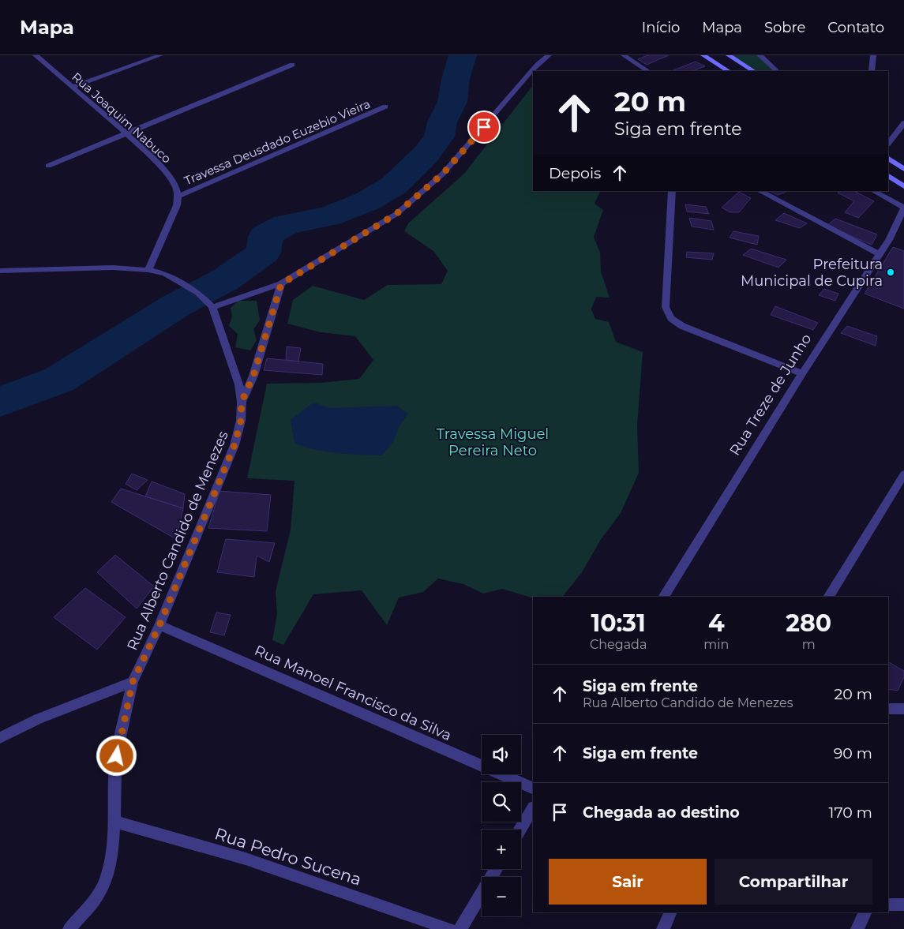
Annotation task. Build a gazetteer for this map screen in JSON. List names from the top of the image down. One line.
{"streets":{"street":["Rua Joaquim Nabuco","Travessa Deusdado Euzebio Vieira","Rua Treze de Junho","Rua Alberto Candido de Menezes","Rua Manoel Francisco da Silva","Rua Pedro Sucena"]},"crossings":[["Rua Joaquim Nabuco","Travessa Deusdado Euzebio Vieira"],["Rua Alberto Candido de Menezes","Rua Manoel Francisco da Silva"],["Rua Alberto Candido de Menezes","Rua Pedro Sucena"]],"parks":["Travessa Miguel Pereira Neto"],"places":["Prefeitura Municipal de Cupira"],"page":{"header":"Mapa","nav":["Início","Mapa","Sobre","Contato"],"turn":["20 m","Siga em frente"],"then":"Depois","eta":["10:31","Chegada","4","min","280","m"],"list":[{"name":"Siga em frente","note":"Rua Alberto Candido de Menezes","value":"20 m"},{"name":"Siga em frente","value":"90 m"},{"name":"Chegada ao destino","value":"170 m"}],"map_buttons":["+","−"],"buttons":["Sair","Compartilhar"]}}
